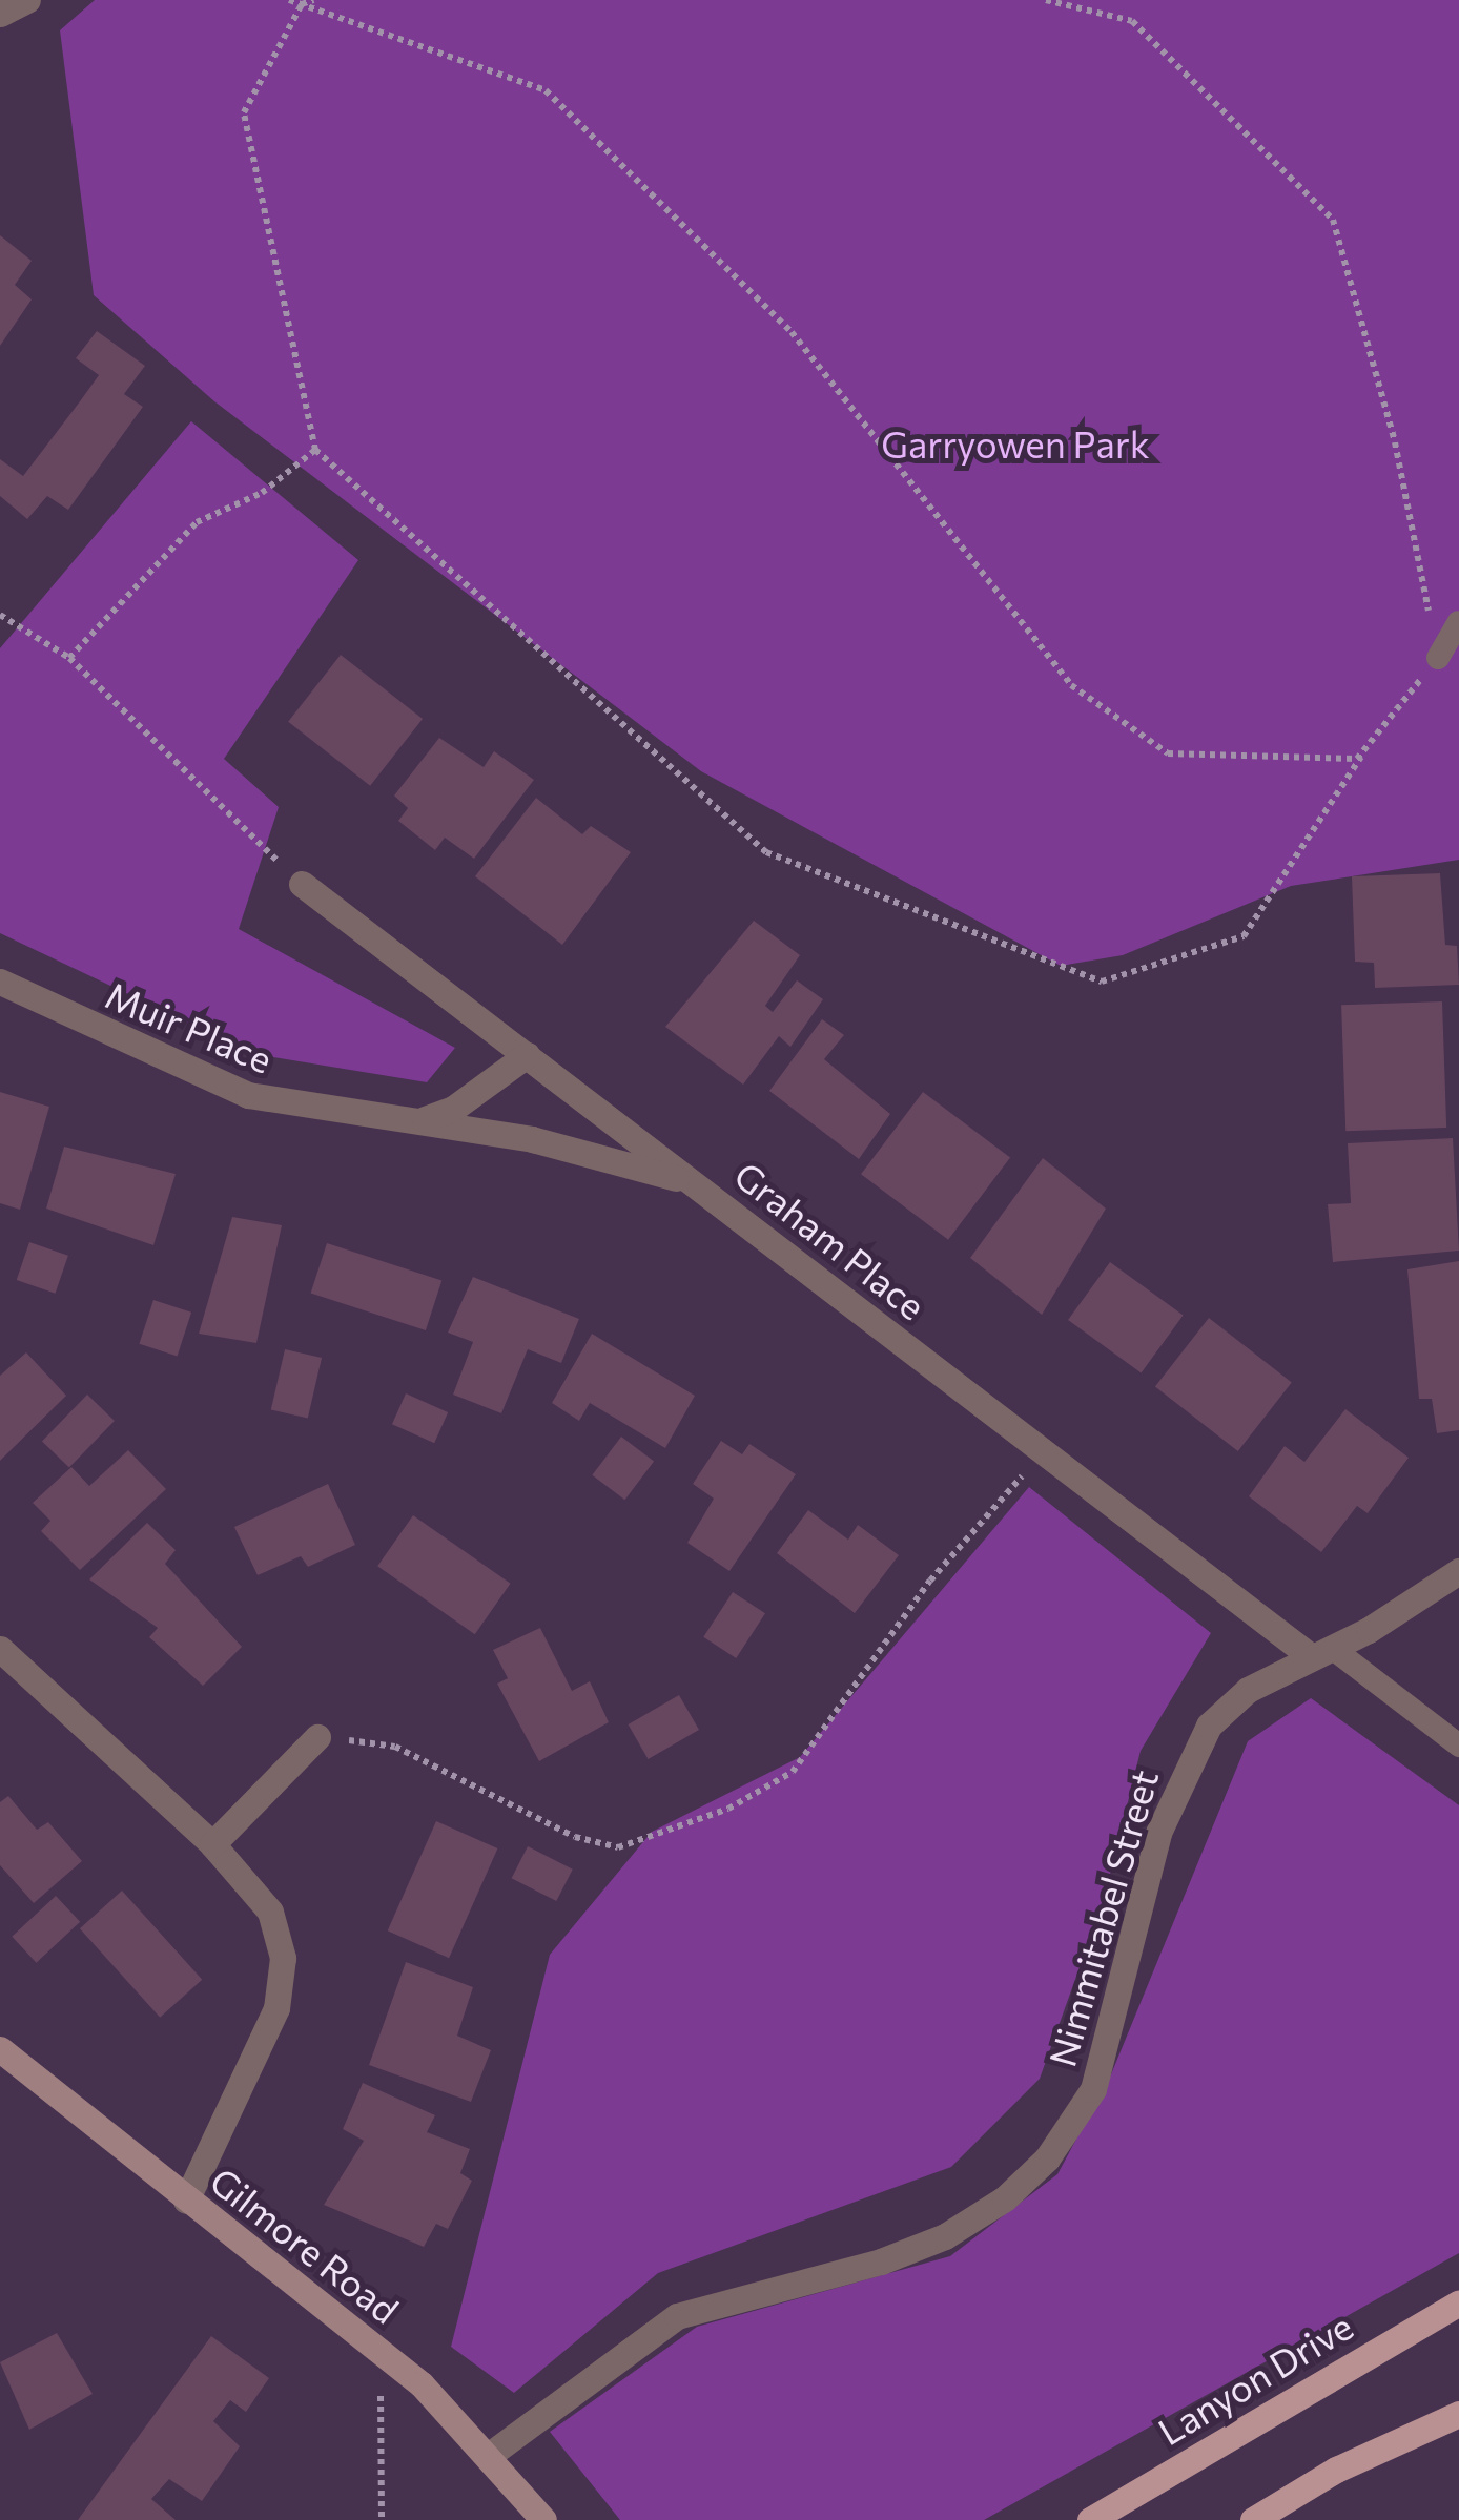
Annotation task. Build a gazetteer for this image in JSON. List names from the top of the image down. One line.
{"streets":{"main road":["Lanyon Drive"],"street":["Muir Place","Graham Place","Nimmitabel Street","Gilmore Road"]},"crossings":[["Muir Place","Graham Place"],["Graham Place","Nimmitabel Street"],["Nimmitabel Street","Gilmore Road"]],"parks":["Garryowen Park"]}
